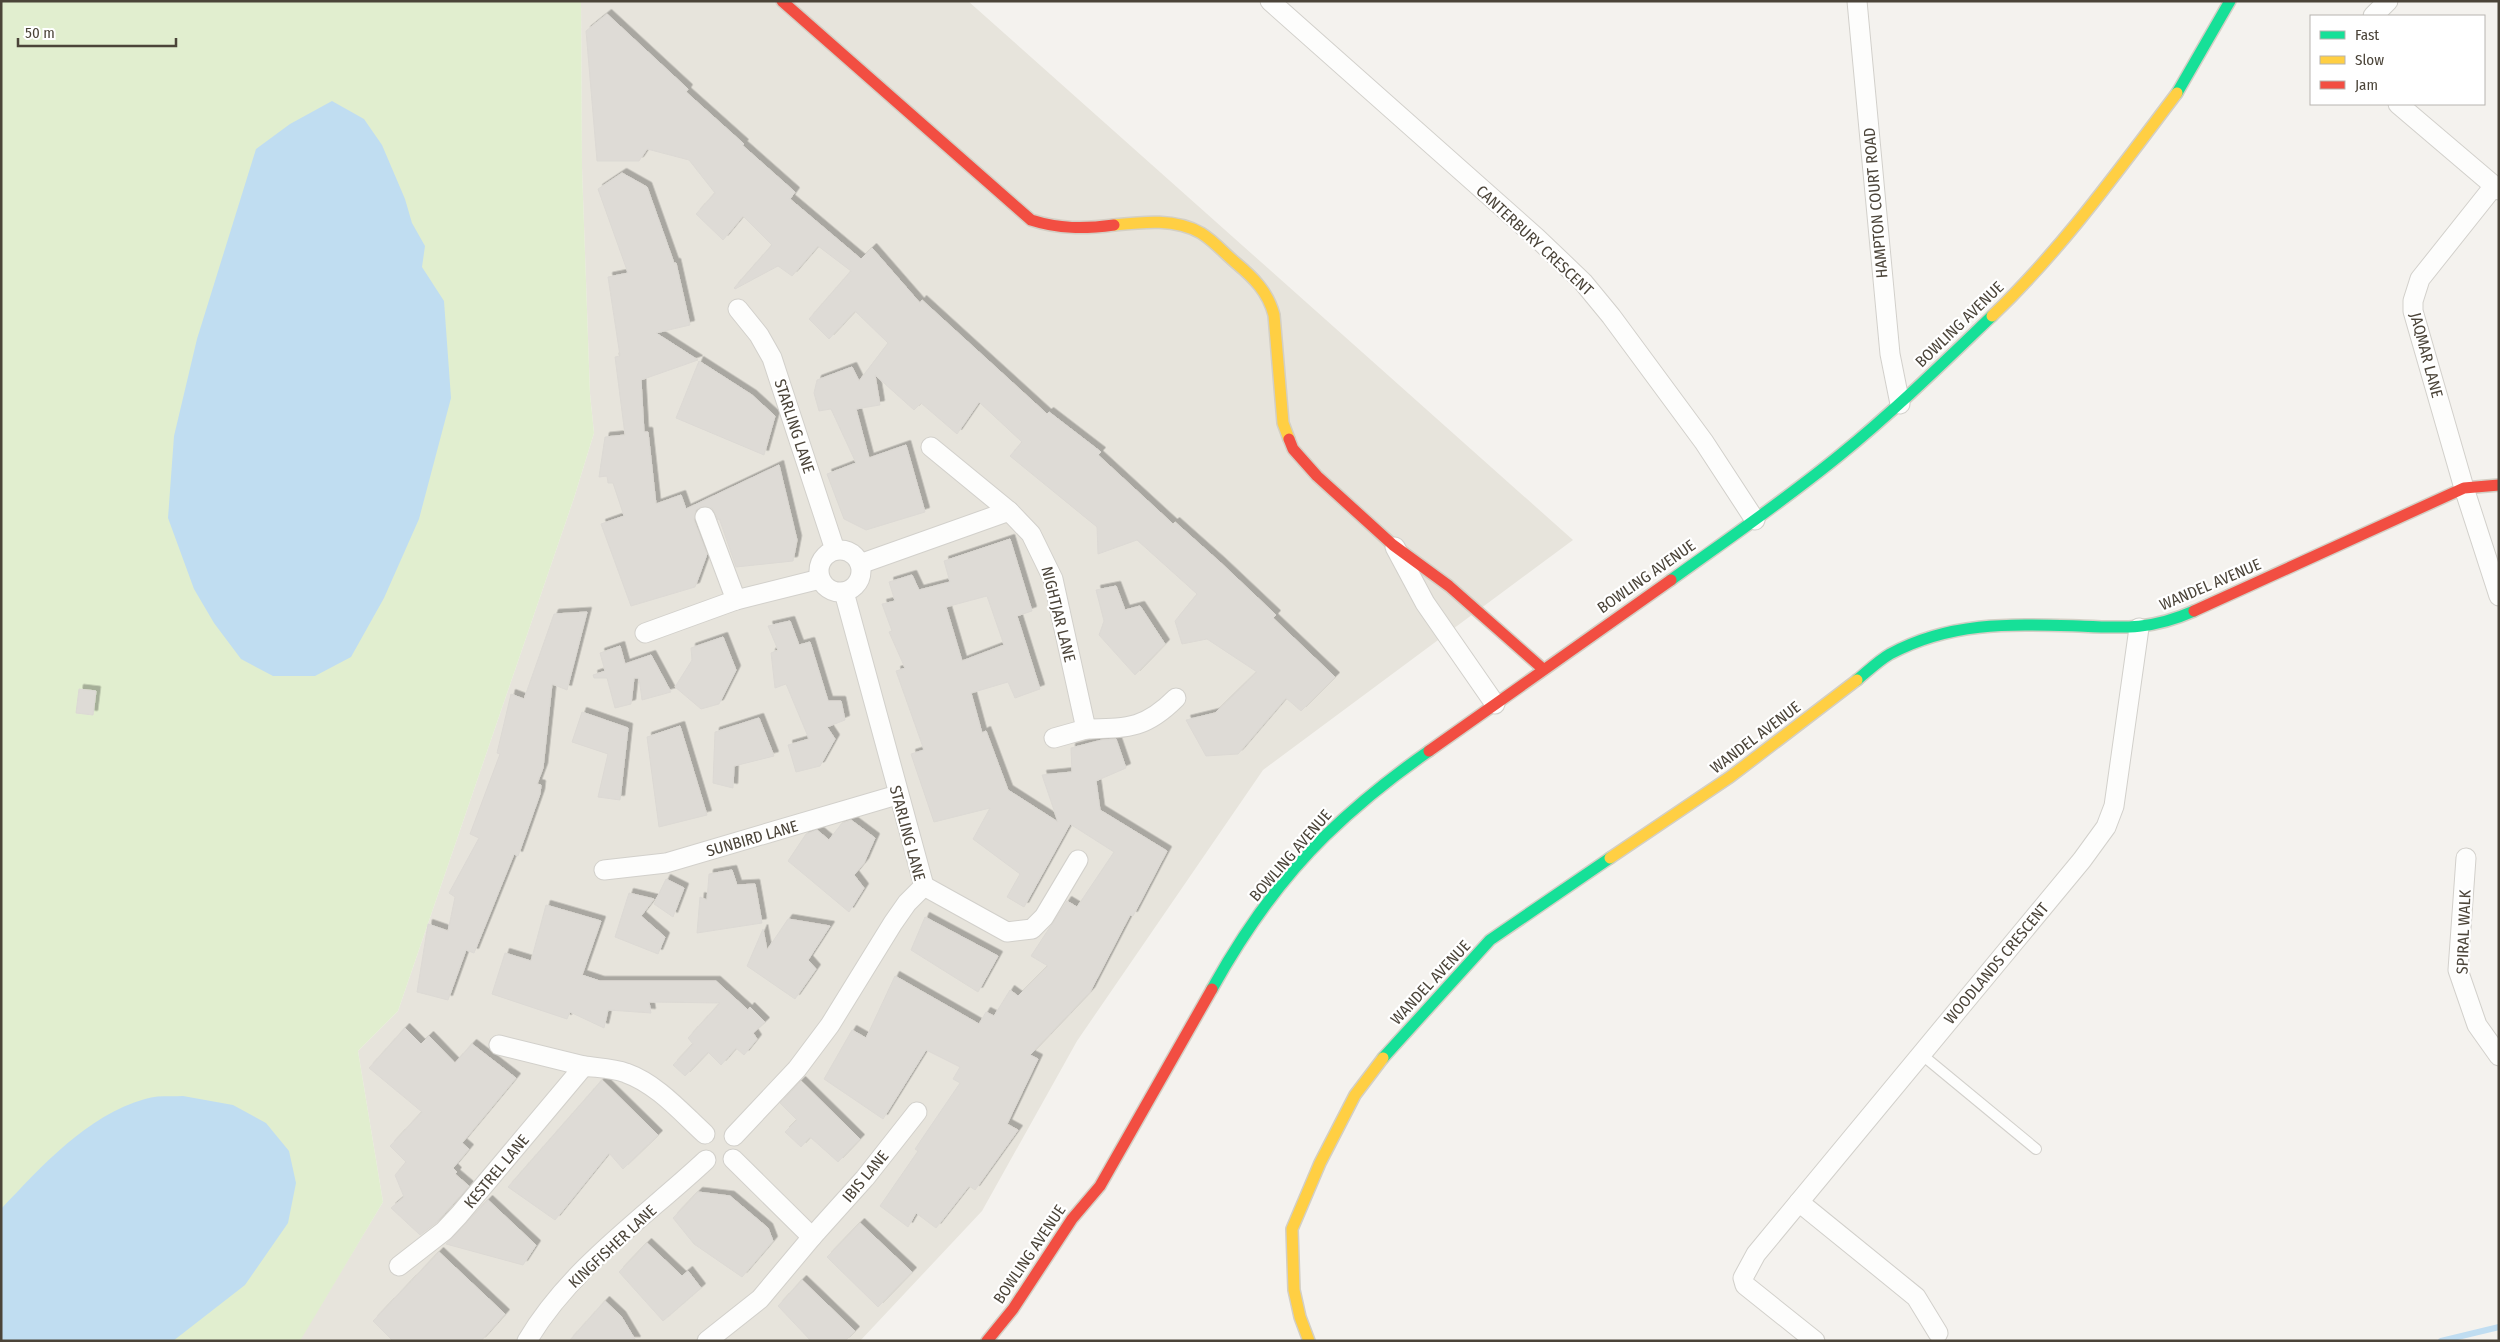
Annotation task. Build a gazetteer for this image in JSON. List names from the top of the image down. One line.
{"streets":{"street":["HAMPTON COURT ROAD","CANTERBURY CRESCENT","BOWLING AVENUE","JAQMAR LANE","STARLING LANE","WANDEL AVENUE","NIGHTJAR LANE","SUNBIRD LANE","SPIRAL WALK","WOODLANDS CRESCENT","KESTREL LANE","IBIS LANE","KINGFISHER LANE"]},"crossings":[["HAMPTON COURT ROAD","BOWLING AVENUE"],["CANTERBURY CRESCENT","BOWLING AVENUE"],["JAQMAR LANE","WANDEL AVENUE"],["STARLING LANE","SUNBIRD LANE"],["STARLING LANE","KINGFISHER LANE"],["WANDEL AVENUE","WOODLANDS CRESCENT"]],"legend":["Fast","Slow","Jam"],"scale_bar":"50 m"}
